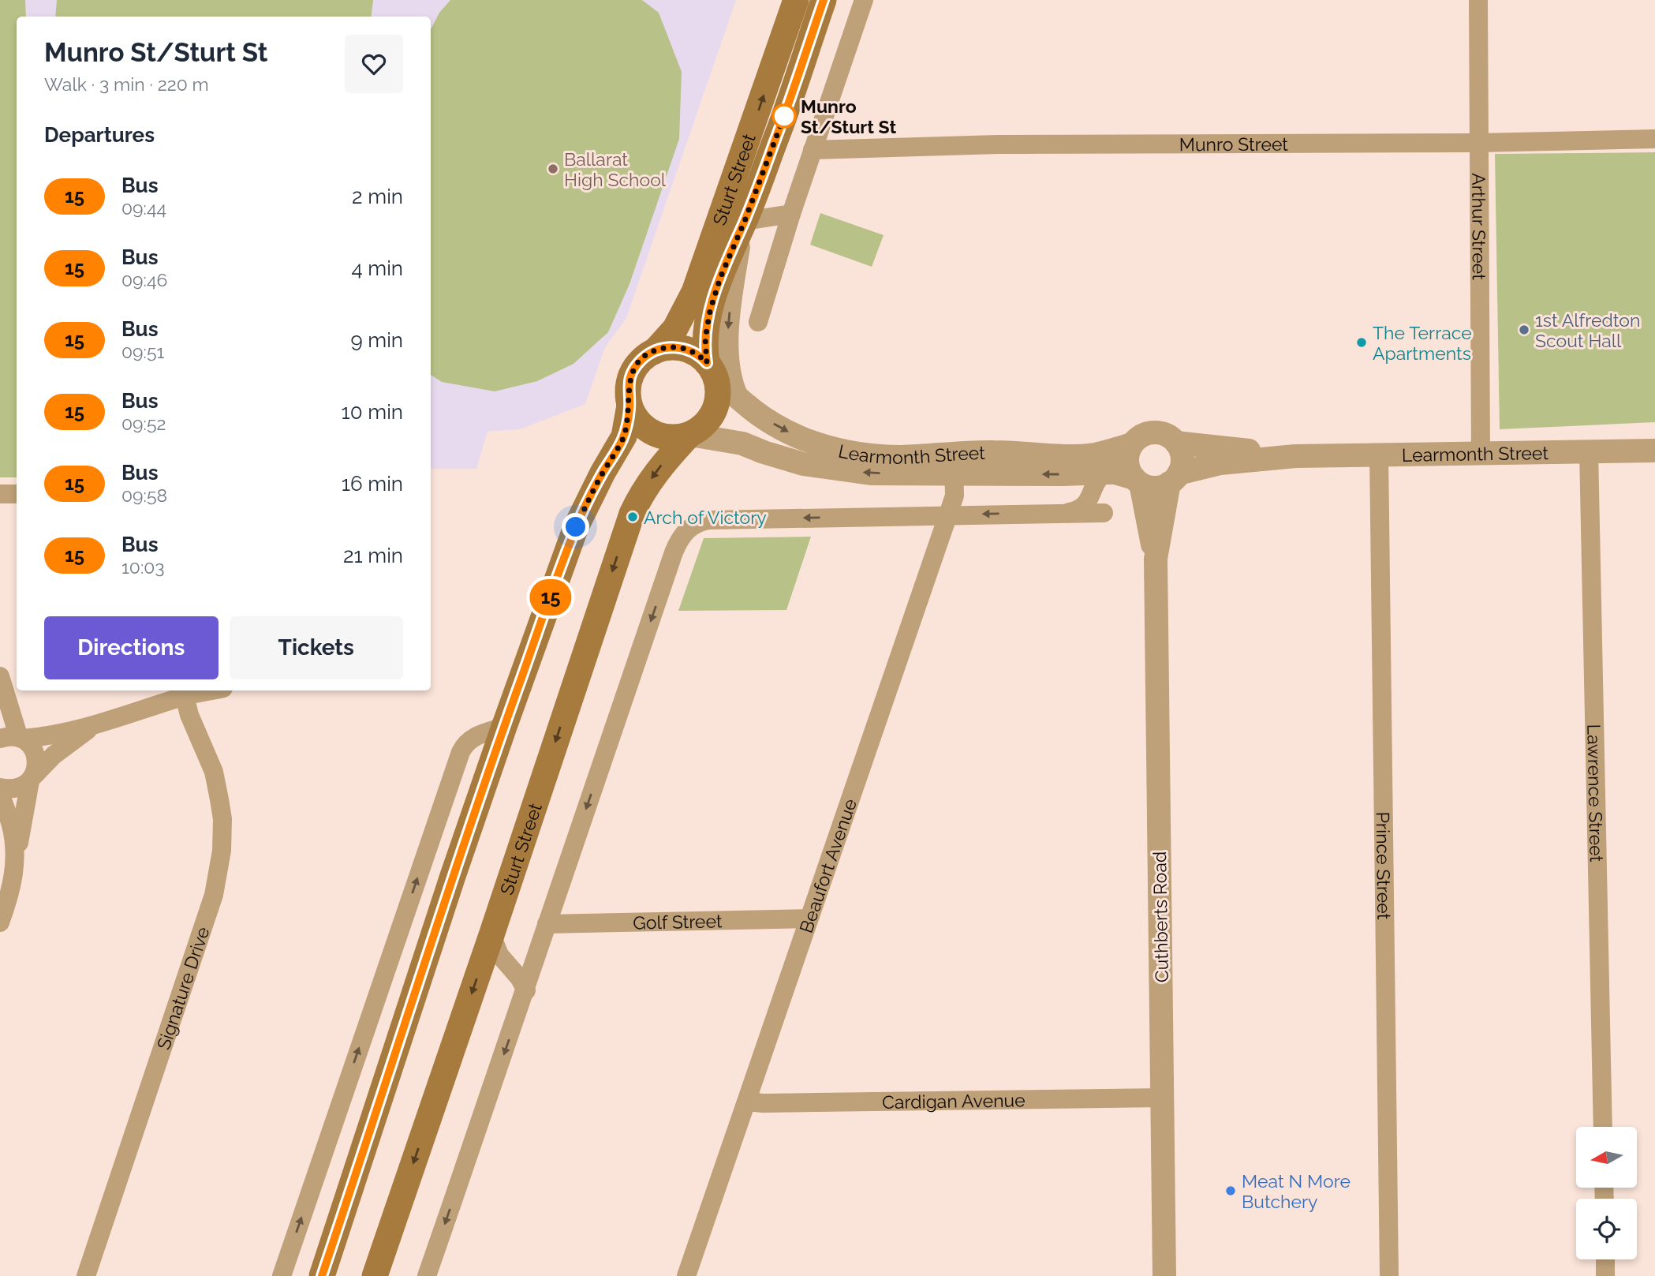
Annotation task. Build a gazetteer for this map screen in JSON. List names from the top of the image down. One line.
{"streets":{"main road":["Sturt Street"],"street":["Munro Street","Arthur Street","Learmonth Street","Lawrence Street","Prince Street","Beaufort Avenue","Cuthberts Road","Golf Street","Signature Drive","Cardigan Avenue"]},"crossings":[["Munro Street","Arthur Street"],["Sturt Street","Learmonth Street"],["Arthur Street","Learmonth Street"],["Learmonth Street","Lawrence Street"],["Learmonth Street","Prince Street"],["Learmonth Street","Beaufort Avenue"],["Learmonth Street","Cuthberts Road"],["Beaufort Avenue","Golf Street"],["Beaufort Avenue","Cardigan Avenue"],["Cuthberts Road","Cardigan Avenue"]],"places":["Munro St/Sturt St","Ballarat High School","1st Alfredton Scout Hall","The Terrace Apartments","Arch of Victory","Meat N More Butchery"],"lines":["bus line 15"],"north":"left","page":{"on_map":"15","heading":[["Munro St/Sturt St","Walk · 3 min · 220 m"],"Departures"],"list":[{"mark":"15","name":"Bus","note":"09:44","value":"2 min"},{"mark":"15","name":"Bus","note":"09:46","value":"4 min"},{"mark":"15","name":"Bus","note":"09:51","value":"9 min"},{"mark":"15","name":"Bus","note":"09:52","value":"10 min"},{"mark":"15","name":"Bus","note":"09:58","value":"16 min"},{"mark":"15","name":"Bus","note":"10:03","value":"21 min"}],"buttons":["Directions","Tickets"]}}
